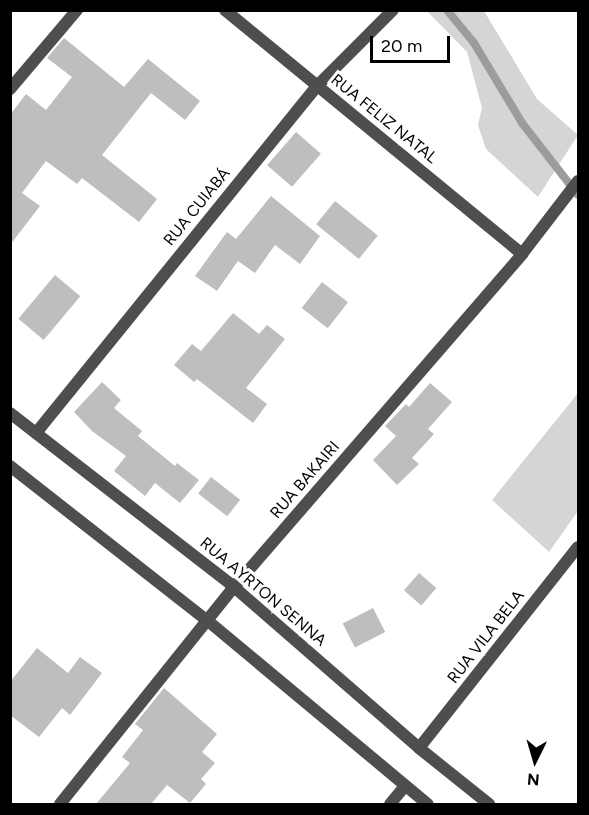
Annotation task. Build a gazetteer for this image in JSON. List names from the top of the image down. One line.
{"streets":{"street":["RUA FELIZ NATAL","RUA CUIABÁ","RUA BAKAIRI","RUA AYRTON SENNA","RUA VILA BELA"]},"crossings":[["RUA FELIZ NATAL","RUA CUIABÁ"],["RUA FELIZ NATAL","RUA BAKAIRI"],["RUA CUIABÁ","RUA AYRTON SENNA"],["RUA BAKAIRI","RUA AYRTON SENNA"],["RUA AYRTON SENNA","RUA VILA BELA"]],"scale_bar":"20 m","north":"bottom"}
